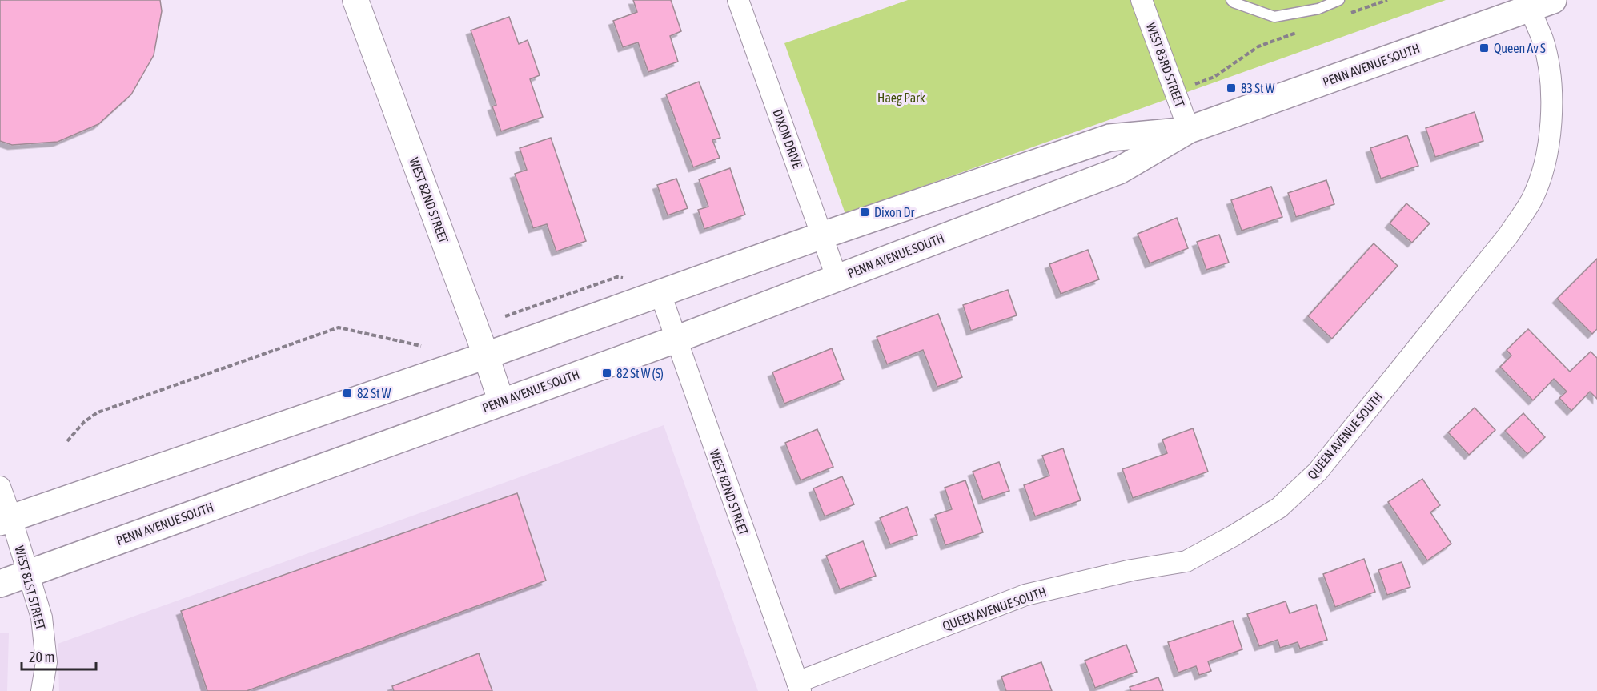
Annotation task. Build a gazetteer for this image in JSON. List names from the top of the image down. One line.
{"streets":{"main road":["PENN AVENUE SOUTH"],"street":["WEST 83RD STREET","DIXON DRIVE","WEST 82ND STREET","QUEEN AVENUE SOUTH","WEST 81ST STREET"]},"crossings":[["WEST 83RD STREET","PENN AVENUE SOUTH"],["PENN AVENUE SOUTH","DIXON DRIVE"],["PENN AVENUE SOUTH","WEST 82ND STREET"],["PENN AVENUE SOUTH","QUEEN AVENUE SOUTH"],["PENN AVENUE SOUTH","WEST 81ST STREET"],["WEST 82ND STREET","QUEEN AVENUE SOUTH"]],"parks":["Haeg Park"],"places":{"transit":["Queen Av S","83 St W","Dixon Dr","82 St W (S)","82 St W"]},"scale_bar":"20 m"}
